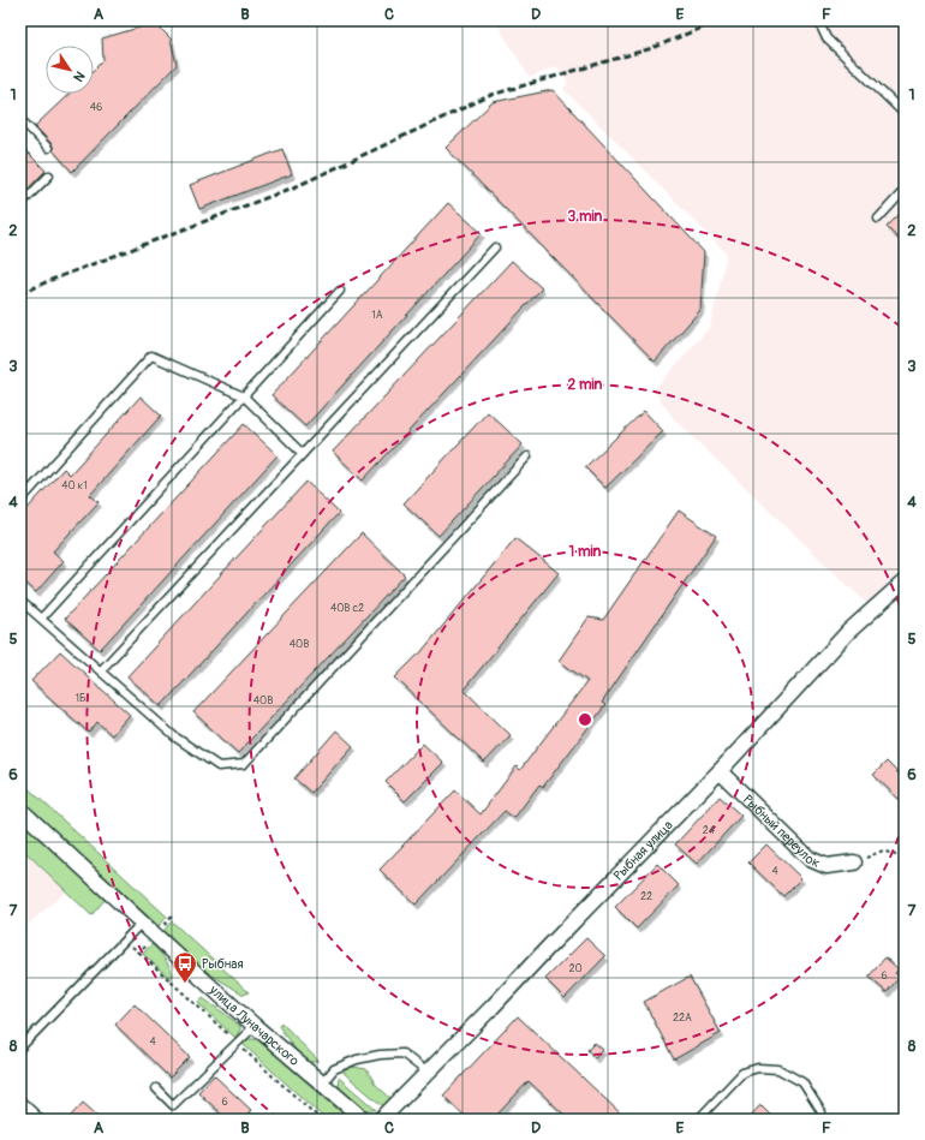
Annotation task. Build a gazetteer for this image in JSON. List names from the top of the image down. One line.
{"streets":{"street":["Рыбный переулок","Рыбная улица","улица Луначарского"]},"crossings":[["Рыбный переулок","Рыбная улица"]],"places":{"bus stop":["Рыбная"]},"house_numbers":["46","1А","40 к1","40В с2","40В","1Б","40В","24","4","22","20","6","22А","4","6"],"north":"bottom right","grid":{"columns":["A","B","C","D","E","F"],"rows":["1","2","3","4","5","6","7","8"]},"rings":["3 min","2 min","1 min"]}
